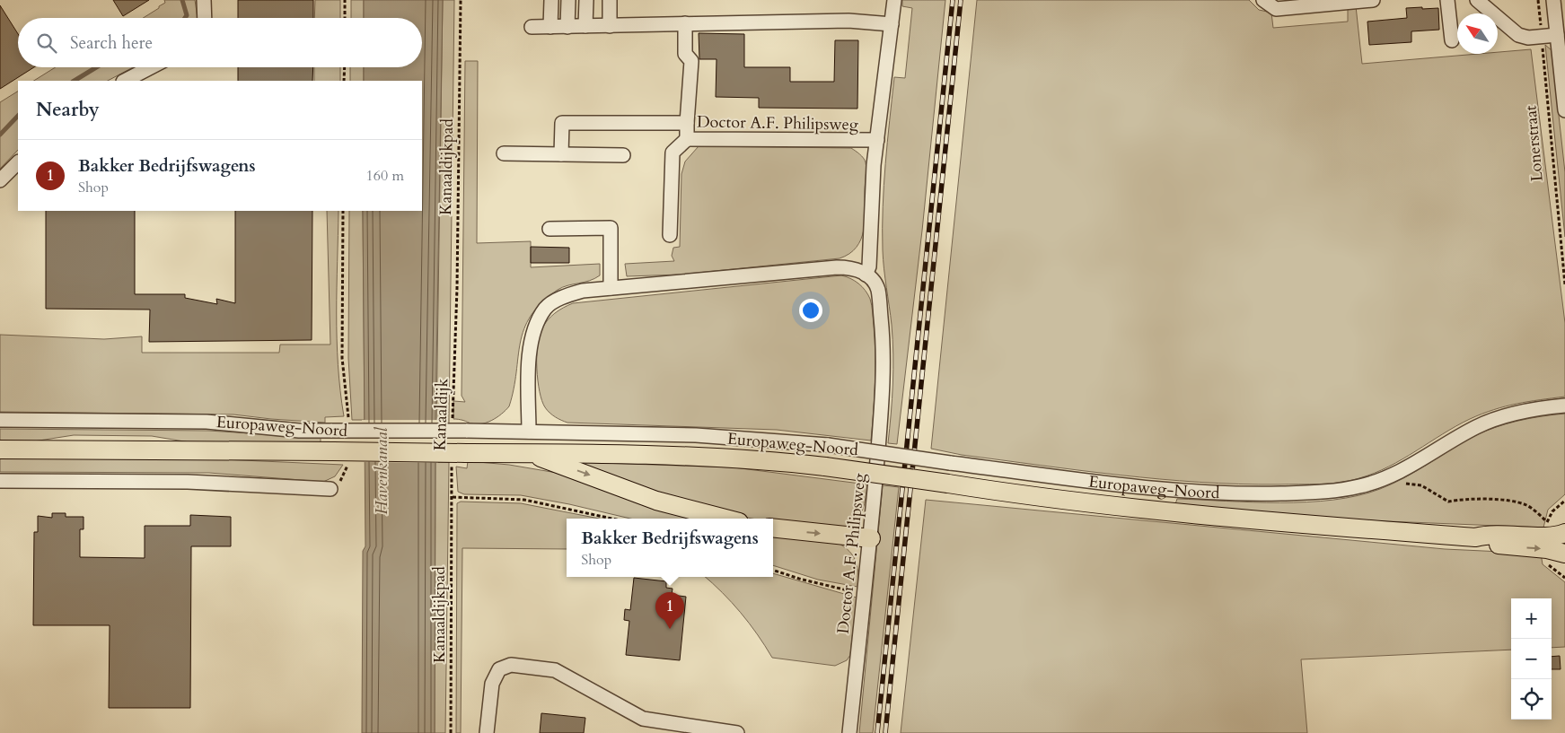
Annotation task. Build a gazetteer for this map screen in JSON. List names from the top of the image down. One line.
{"streets":{"main road":["Europaweg-Noord"],"street":["Doctor A.F. Philipsweg"],"path":["Lonerstraat","Kanaaldijkpad","Kanaaldijk"]},"crossings":[["Kanaaldijkpad","Kanaaldijk"],["Kanaaldijk","Europaweg-Noord"]],"water":["Havenkanaal"],"north":"top left","page":{"search":"Search here","heading":"Nearby","list":[{"mark":"1","name":"Bakker Bedrijfswagens","note":"Shop","value":"160 m"}],"popup":["Bakker Bedrijfswagens","Shop"],"pins":"1","map_buttons":["+","−"]}}
